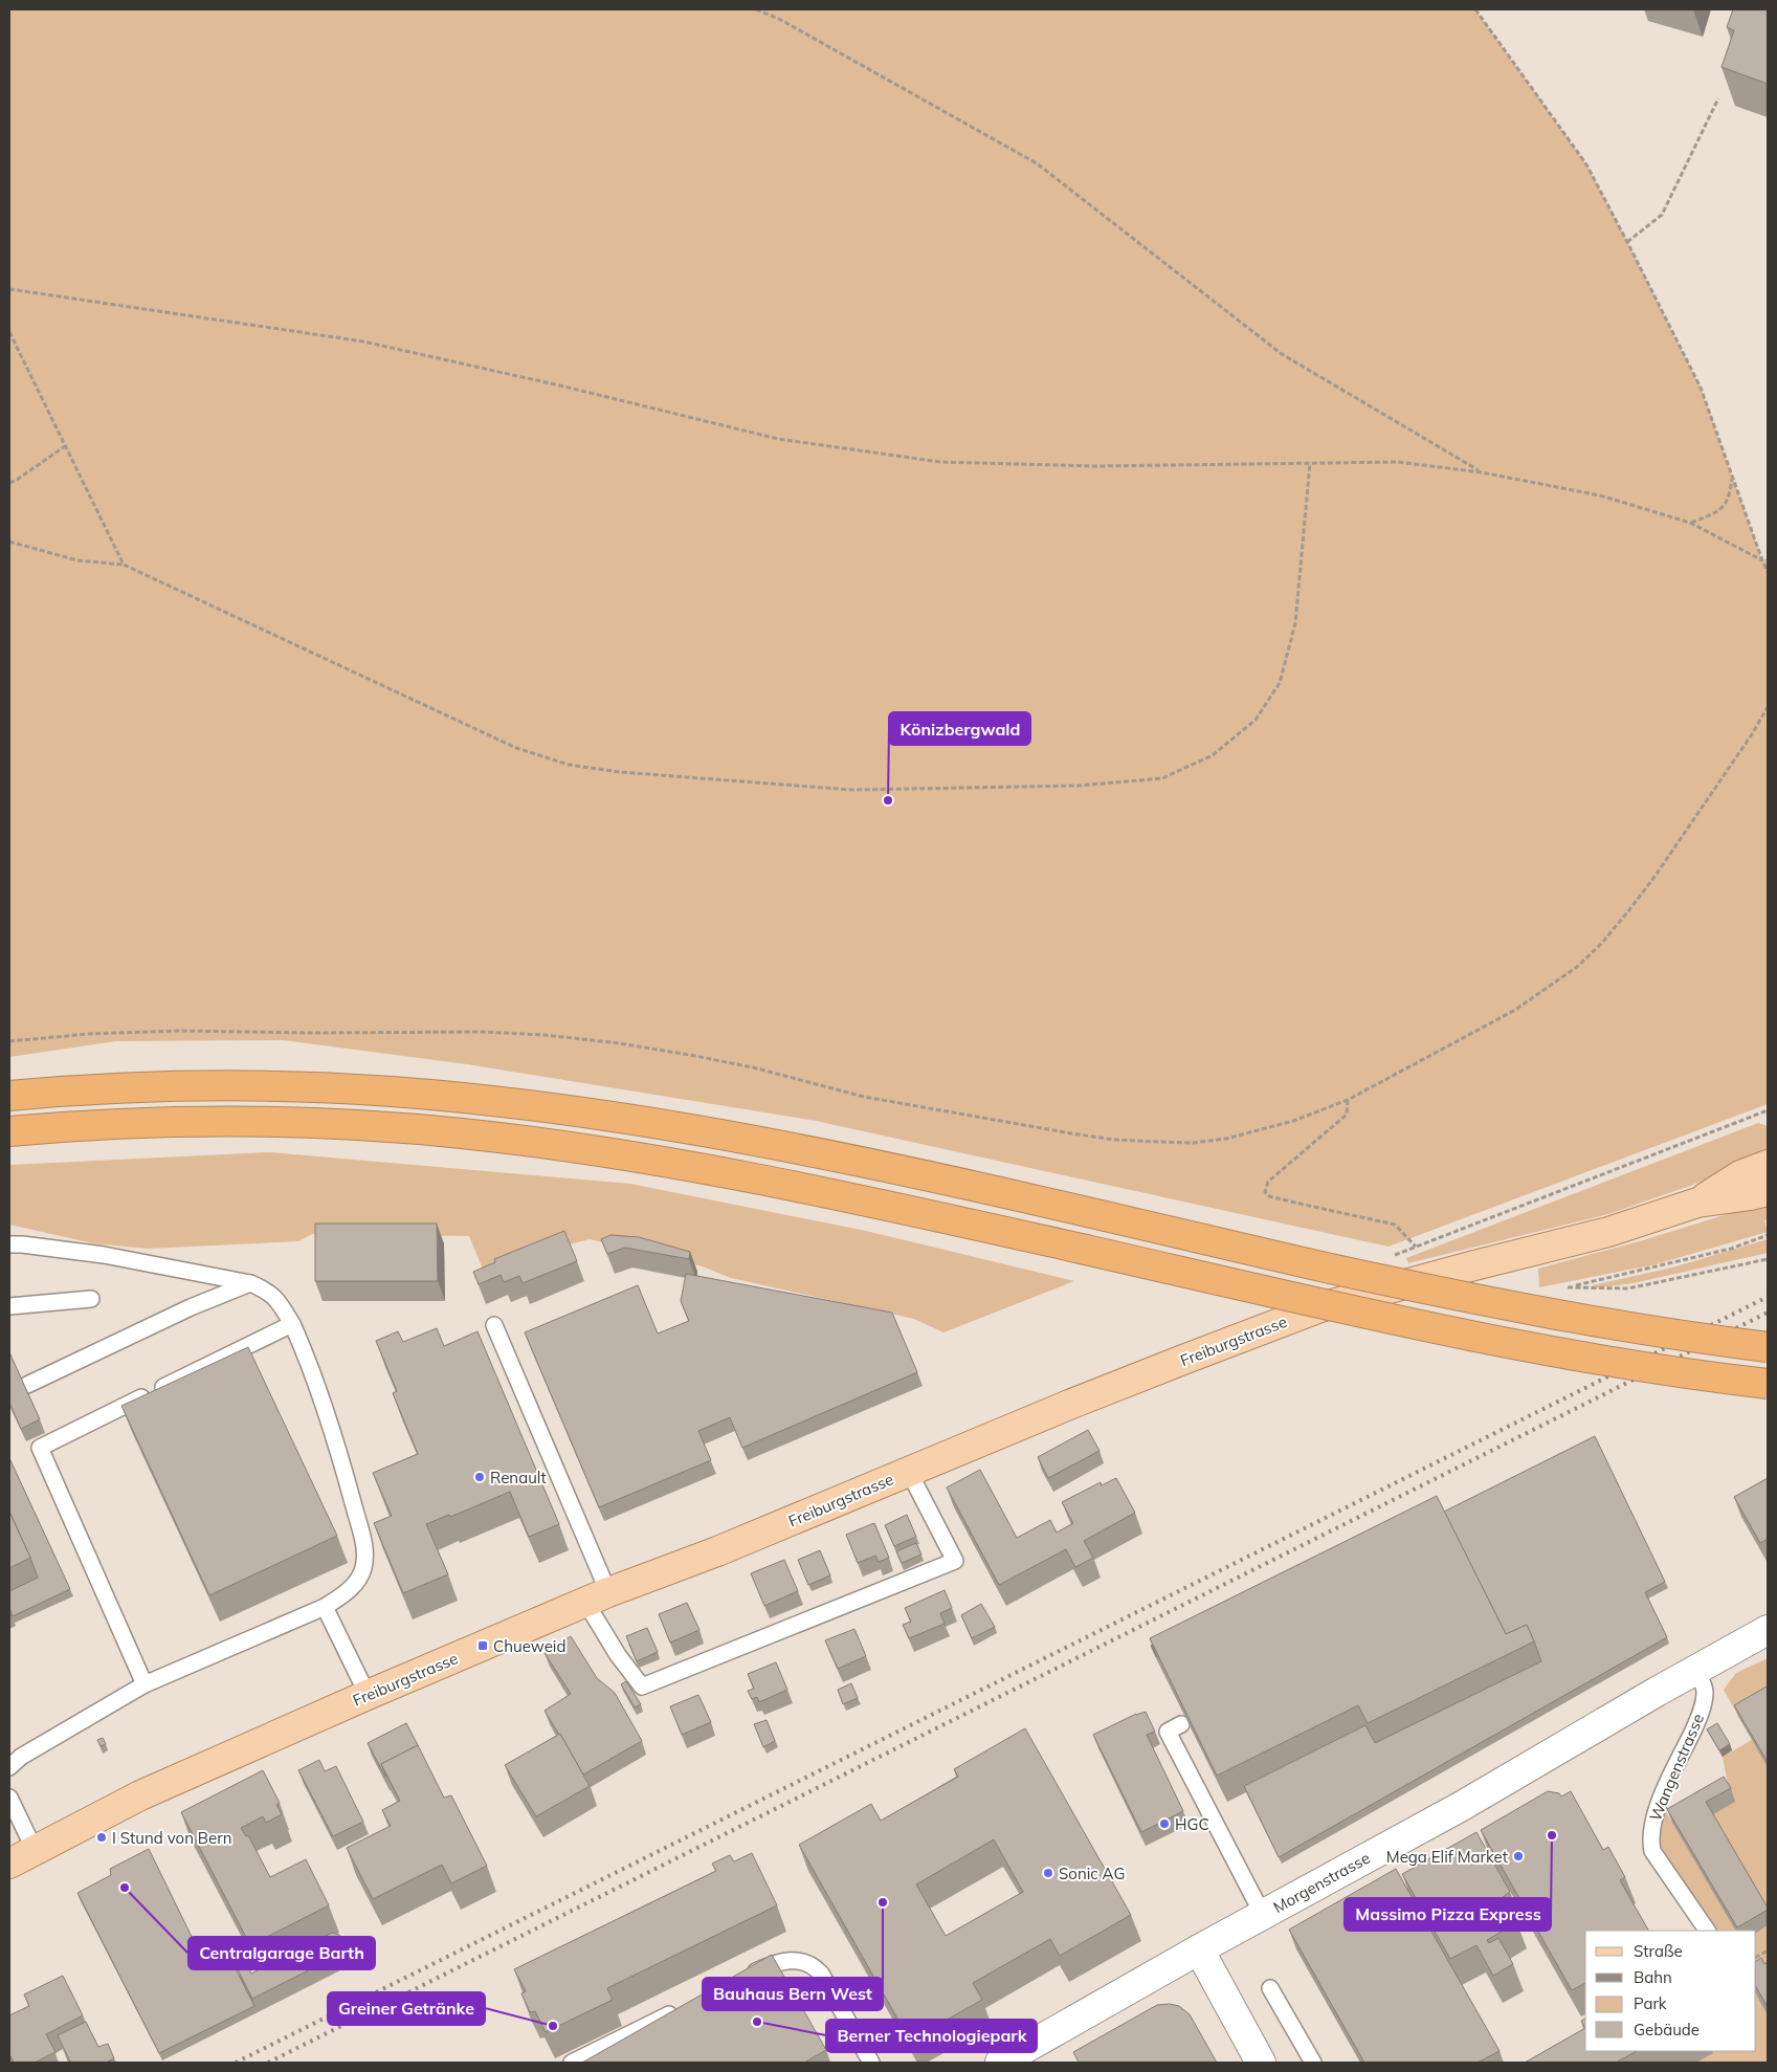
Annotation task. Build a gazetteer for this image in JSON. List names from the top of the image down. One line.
{"streets":{"main road":["Freiburgstrasse"],"street":["Morgenstrasse"],"lane":["Wangenstrasse"]},"crossings":[["Wangenstrasse","Morgenstrasse"]],"places":{"other":["Könizbergwald","Renault","HGC","Massimo Pizza Express","I Stund von Bern","Mega Elif Market","Sonic AG","Centralgarage Barth","Bauhaus Bern West","Berner Technologiepark","Greiner Getränke"],"transit":["Chueweid"]},"legend":["Straße","Bahn","Park","Gebäude"]}
